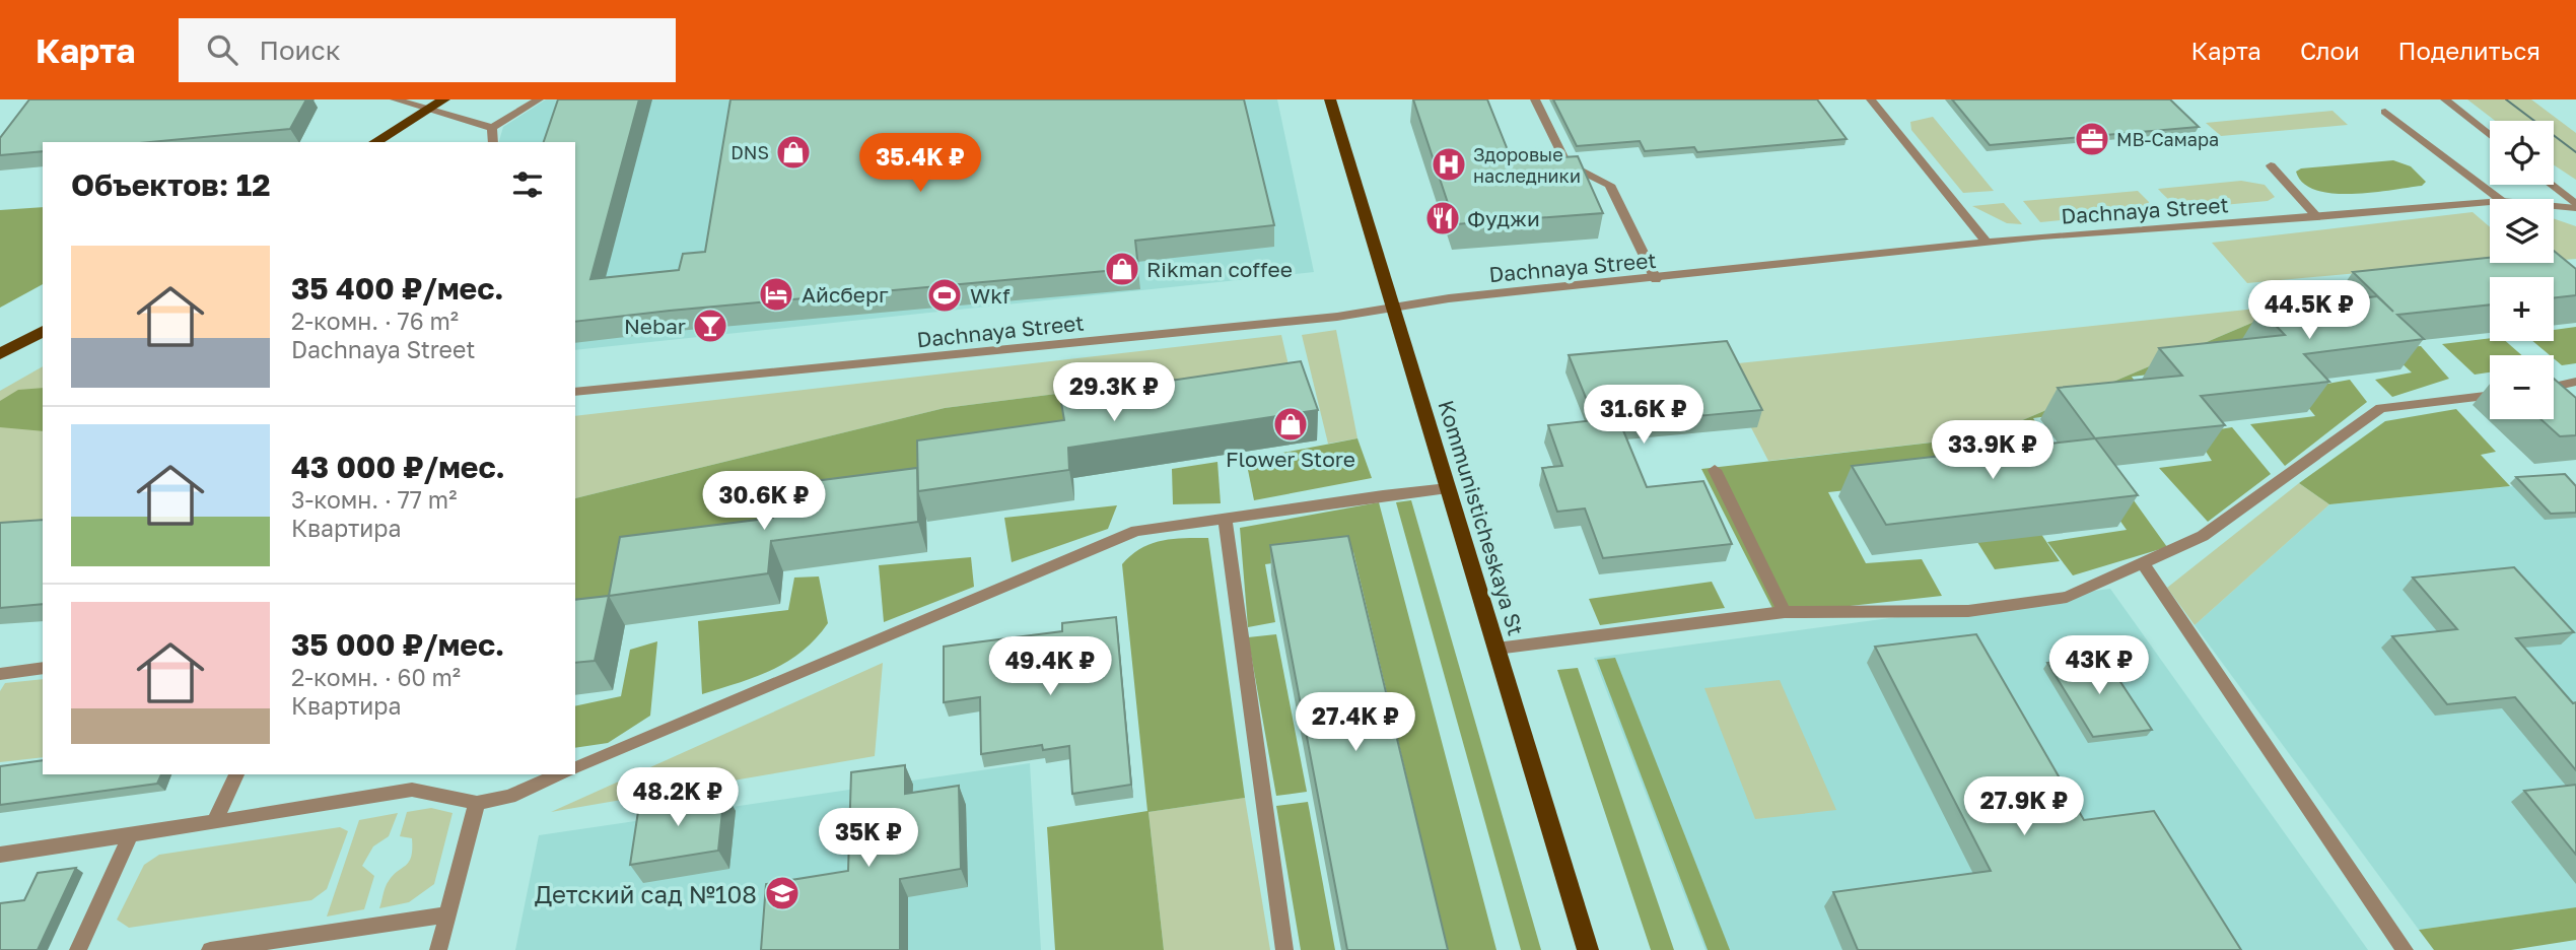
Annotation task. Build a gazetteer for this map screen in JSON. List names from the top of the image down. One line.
{"streets":{"main road":["Kommunisticheskaya St"],"street":["Dachnaya Street"]},"crossings":[["Dachnaya Street","Kommunisticheskaya St"]],"places":{"office":["МВ-Самара"],"shop":["DNS","Rikman coffee","Flower Store"],"hospital":["Здоровые наследники"],"restaurant":["Фуджи"],"hotel":["Айсберг"],"sports":["Wkf"],"bar":["Nebar"],"school or university":["Детский сад №108"]},"page":{"header":"Карта","search":"Поиск","nav":["Карта","Слои","Поделиться"],"map_buttons":["+","−"],"price":["35.4K ₽","44.5K ₽","29.3K ₽","31.6K ₽","33.9K ₽","30.6K ₽","43K ₽","49.4K ₽","27.4K ₽","48.2K ₽","27.9K ₽","35K ₽"],"heading":"Объектов: 12","list":[{"name":"35 400 ₽/мес.","note":"2-комн. · 76 m² · Dachnaya Street"},{"name":"43 000 ₽/мес.","note":"3-комн. · 77 m² · Квартира"},{"name":"35 000 ₽/мес.","note":"2-комн. · 60 m² · Квартира"}]}}
